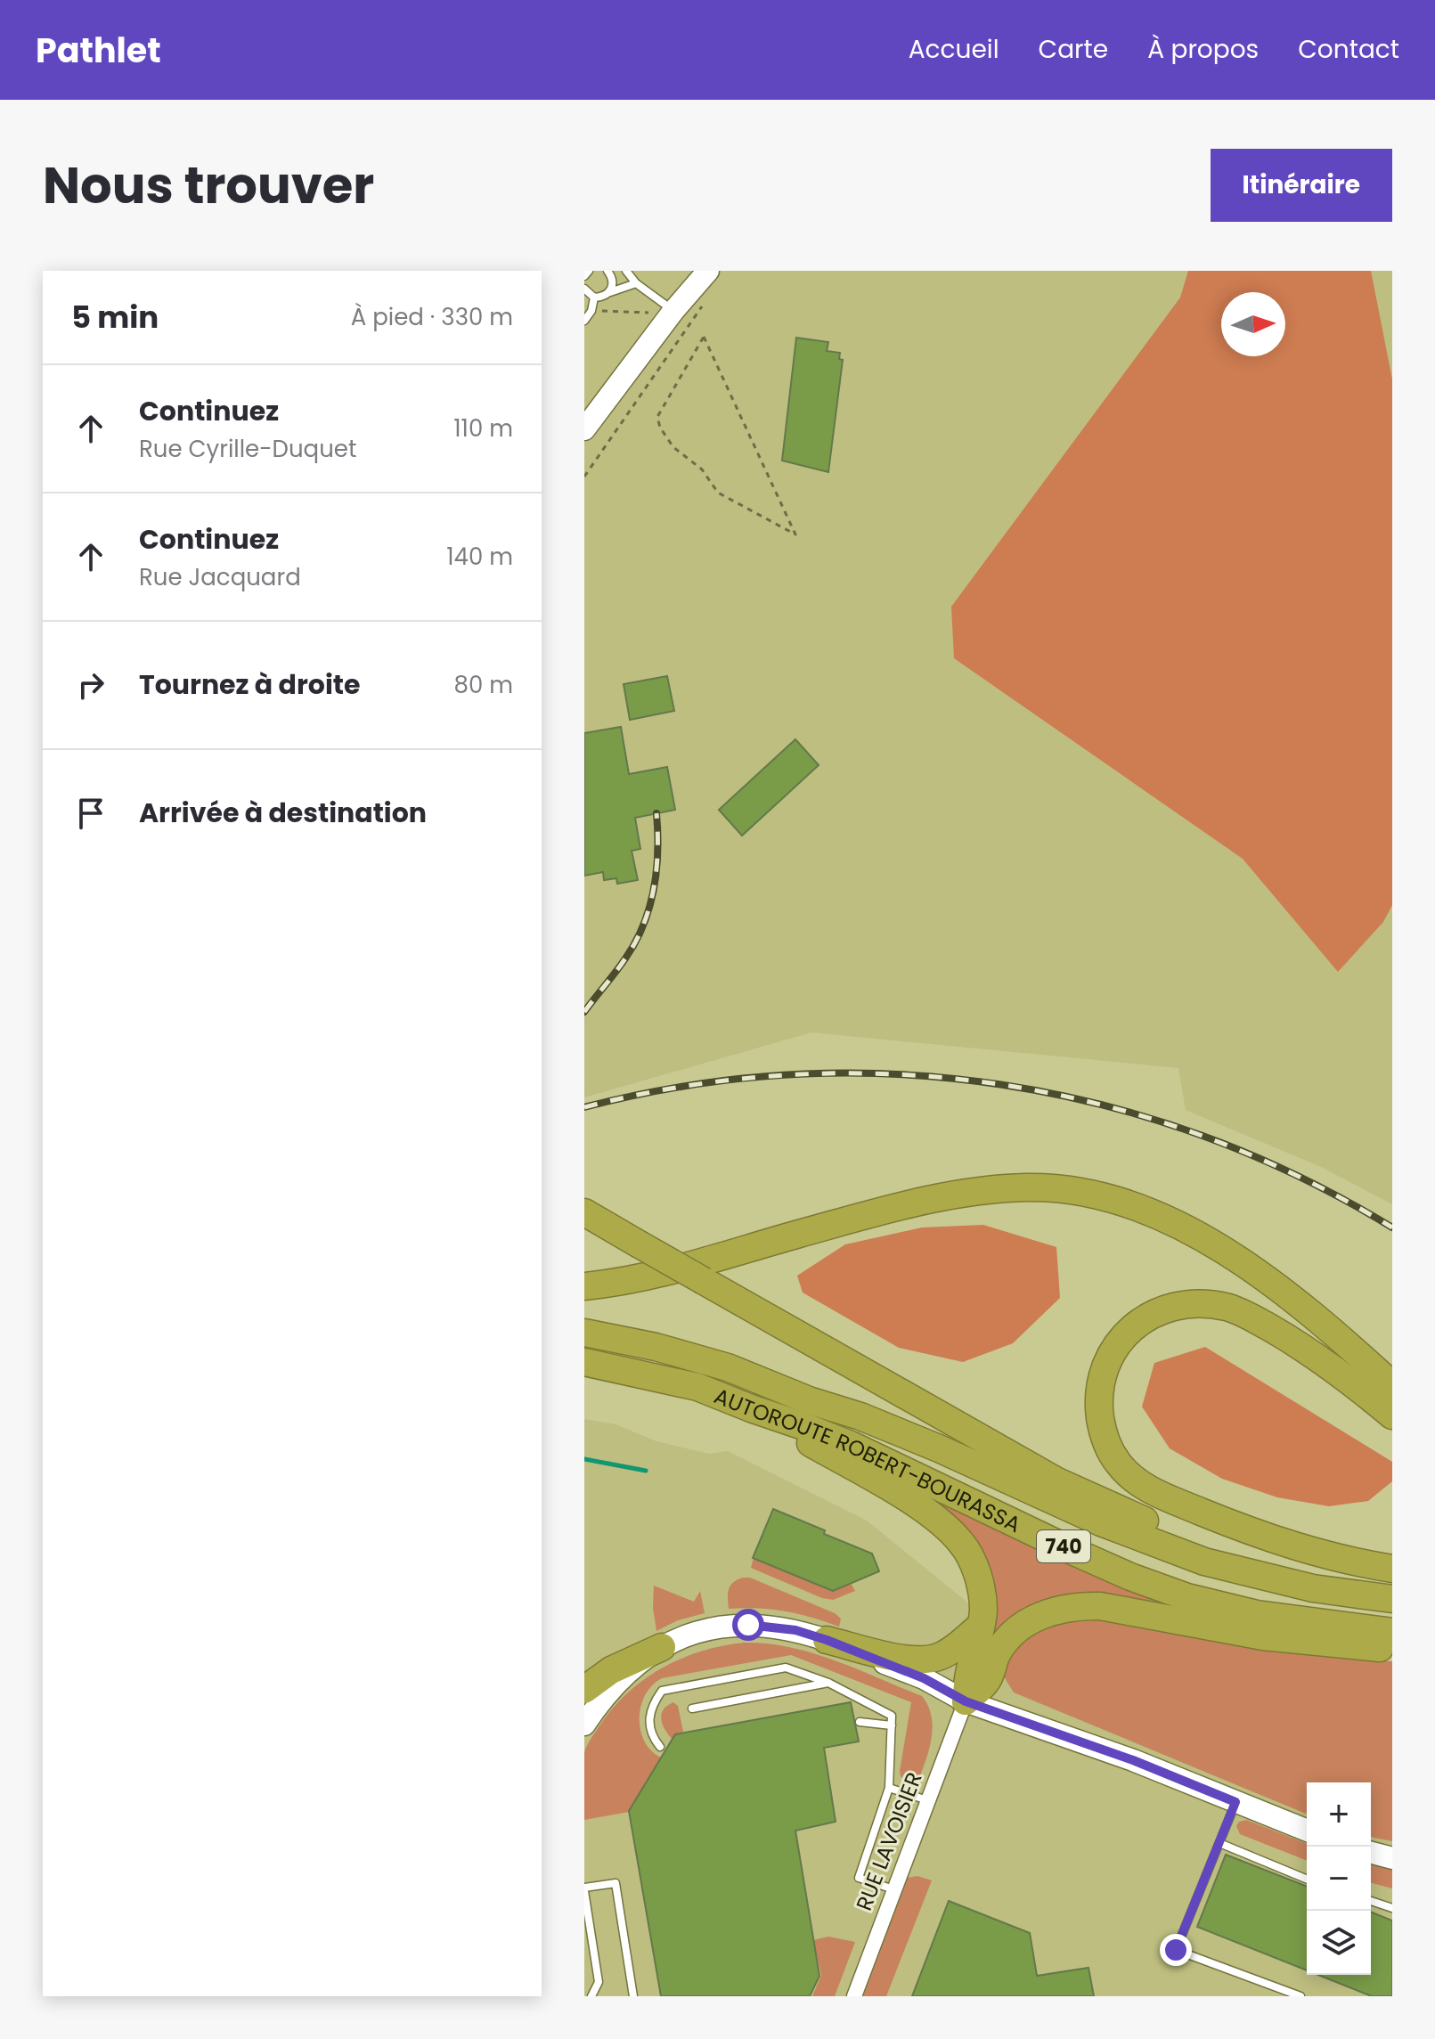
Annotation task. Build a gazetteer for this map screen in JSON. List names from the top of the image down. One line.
{"streets":{"highway":["AUTOROUTE ROBERT-BOURASSA","740"],"street":["RUE LAVOISIER"]},"north":"right","page":{"header":"Pathlet","nav":["Accueil","Carte","À propos","Contact"],"title":"Nous trouver","buttons":"Itinéraire","heading":["5 min","À pied · 330 m"],"list":[["Continuez","Rue Cyrille-Duquet","110 m"],["Continuez","Rue Jacquard","140 m"],["Tournez à droite","80 m"],"Arrivée à destination"],"map_buttons":["+","−"]}}
